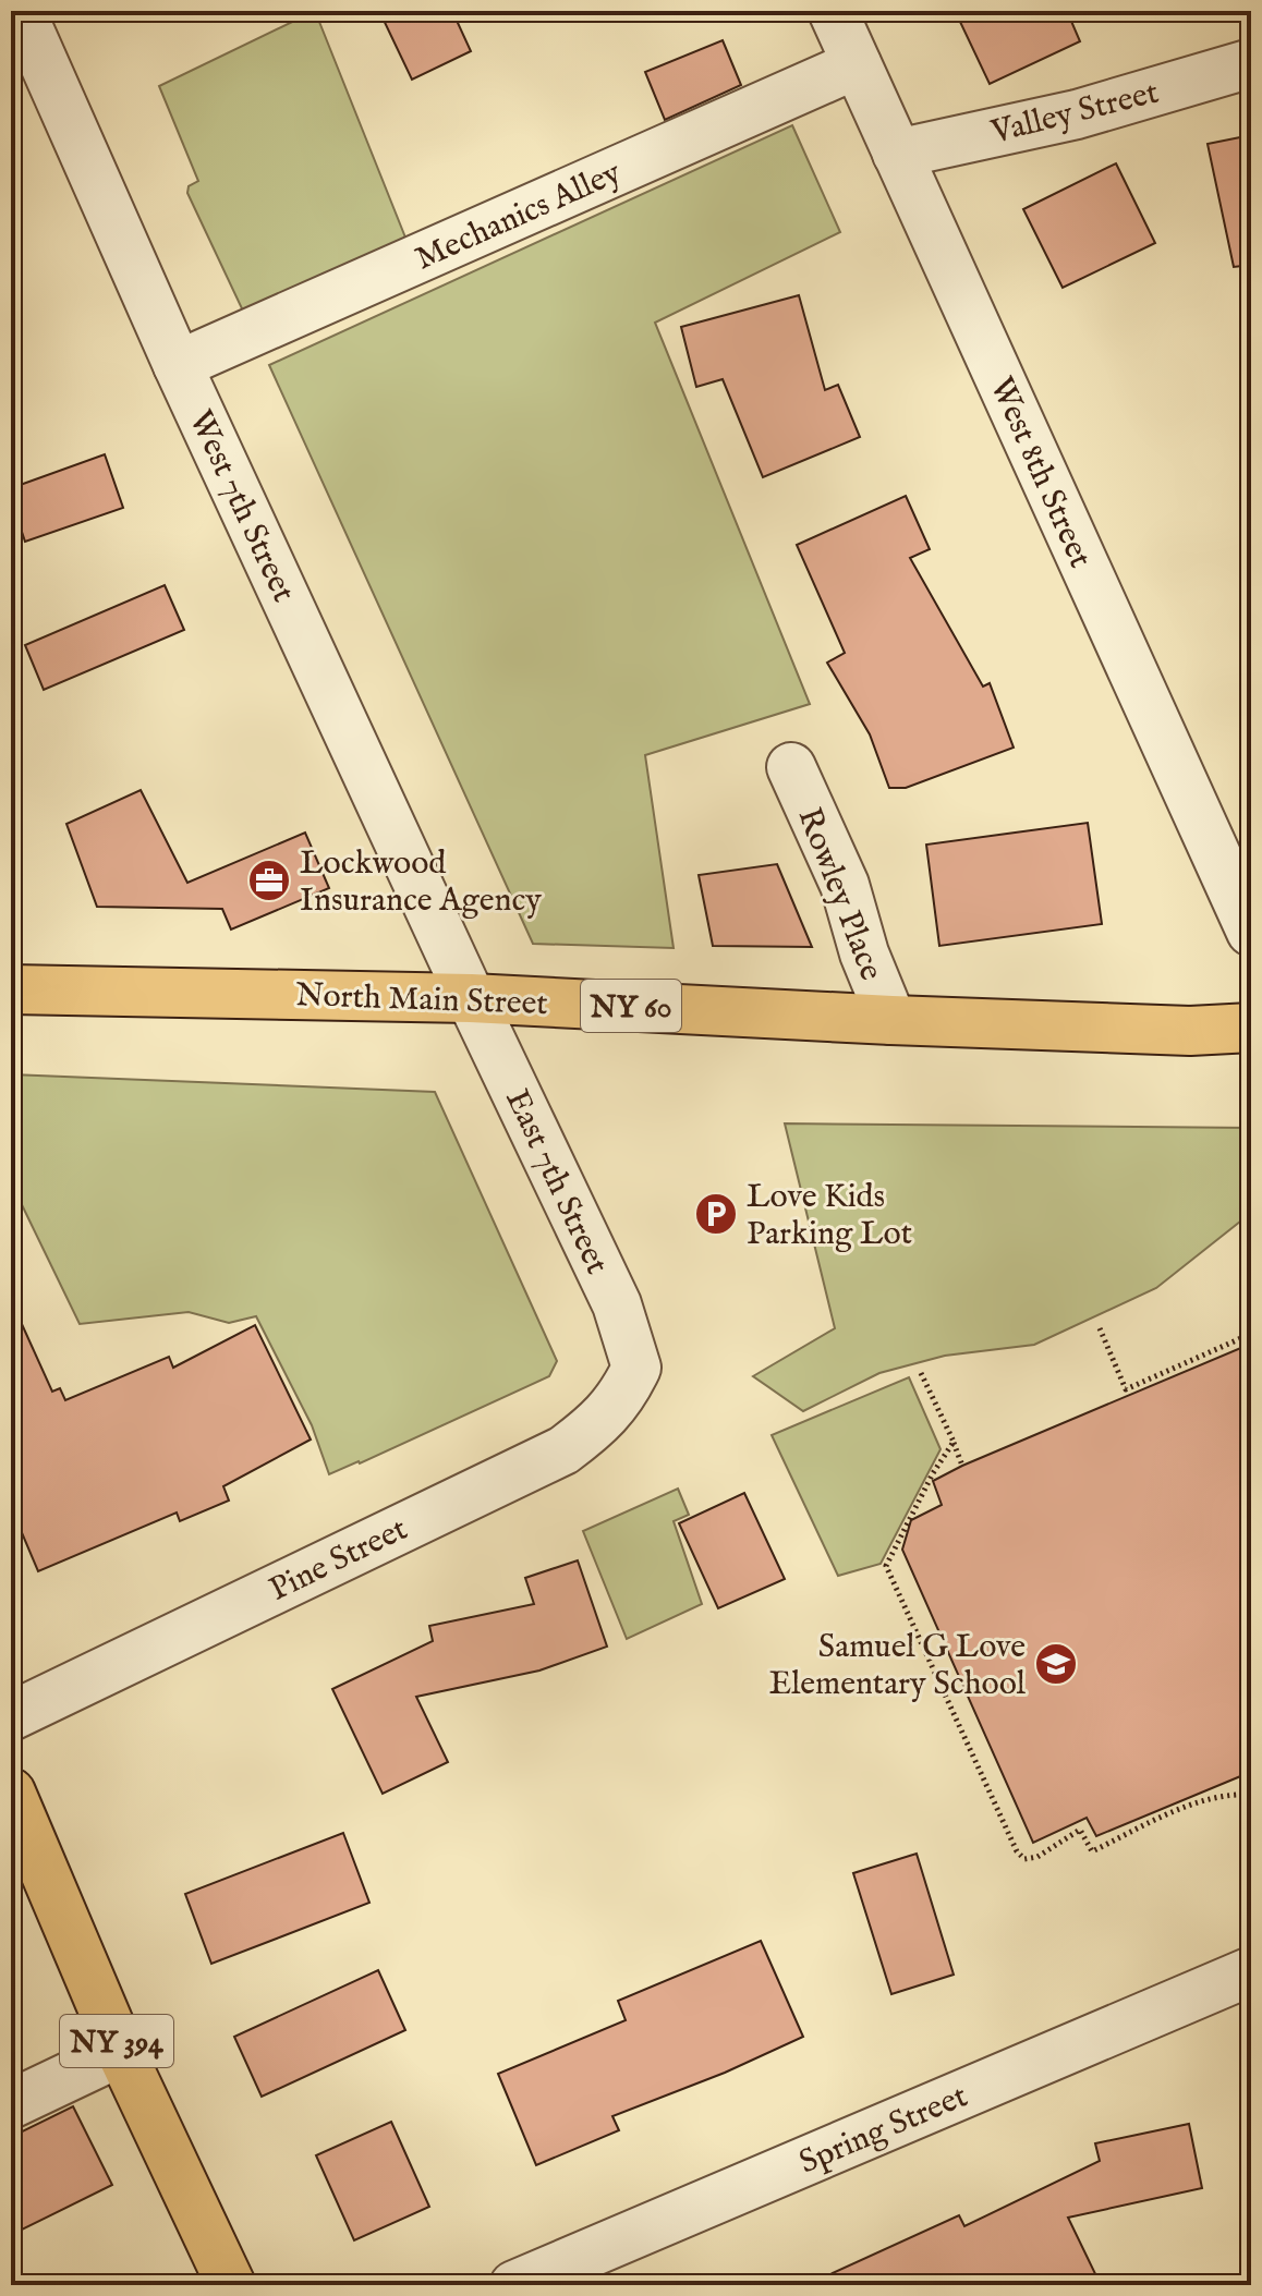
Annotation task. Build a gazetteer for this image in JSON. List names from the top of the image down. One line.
{"streets":{"main road":["North Main Street","NY 60","NY 394"],"street":["Valley Street","Mechanics Alley","West 8th Street","West 7th Street","Rowley Place","East 7th Street","Pine Street","Spring Street"]},"crossings":[["Valley Street","West 8th Street"],["Mechanics Alley","West 8th Street"],["Mechanics Alley","West 7th Street"],["West 7th Street","North Main Street"],["West 7th Street","East 7th Street"],["Rowley Place","North Main Street"],["North Main Street","East 7th Street"],["East 7th Street","Pine Street"]],"places":{"office":["Lockwood Insurance Agency"],"parking":["Love Kids Parking Lot"],"school or university":["Samuel G Love Elementary School"]}}
